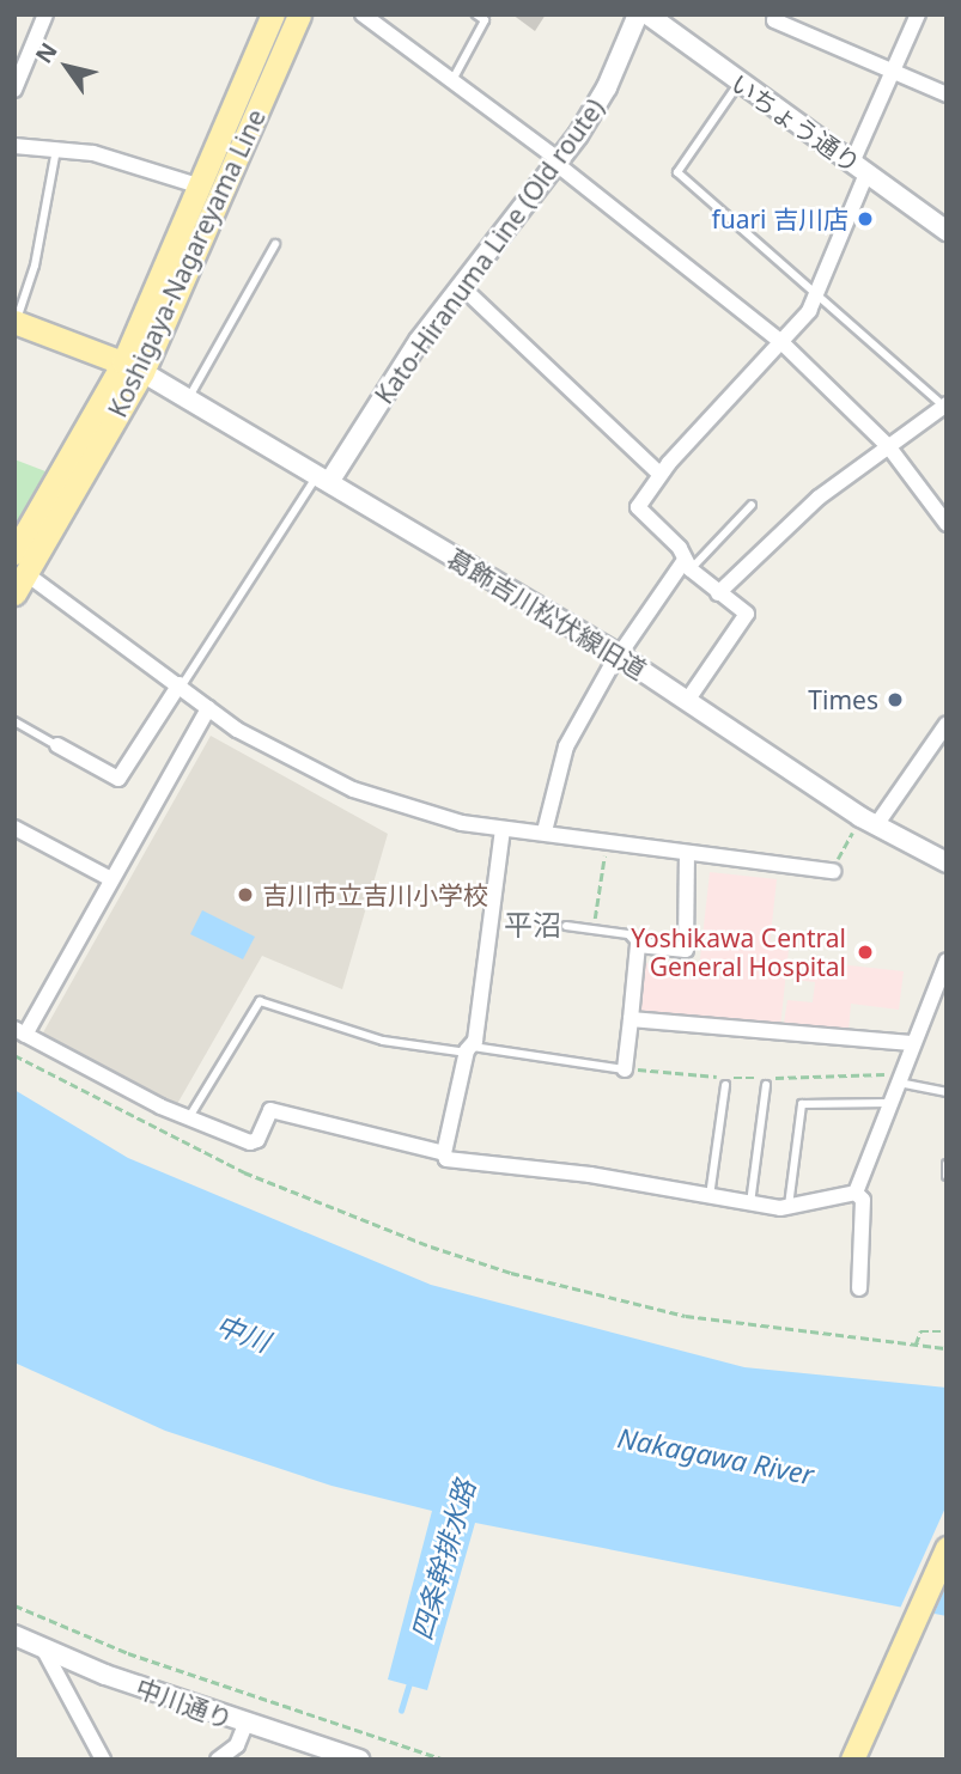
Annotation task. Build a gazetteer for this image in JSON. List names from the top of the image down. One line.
{"streets":{"main road":["Koshigaya-Nagareyama Line"],"street":["いちょう通り","Kato-Hiranuma Line (Old route)","葛飾吉川松伏線旧道","中川通り"]},"crossings":[["Kato-Hiranuma Line (Old route)","葛飾吉川松伏線旧道"],["Koshigaya-Nagareyama Line","葛飾吉川松伏線旧道"]],"districts":["平沼"],"water":["中川","Nakagawa River","四条幹排水路"],"places":["fuari 吉川店","Times","吉川市立吉川小学校","Yoshikawa Central General Hospital"],"north":"top left"}
